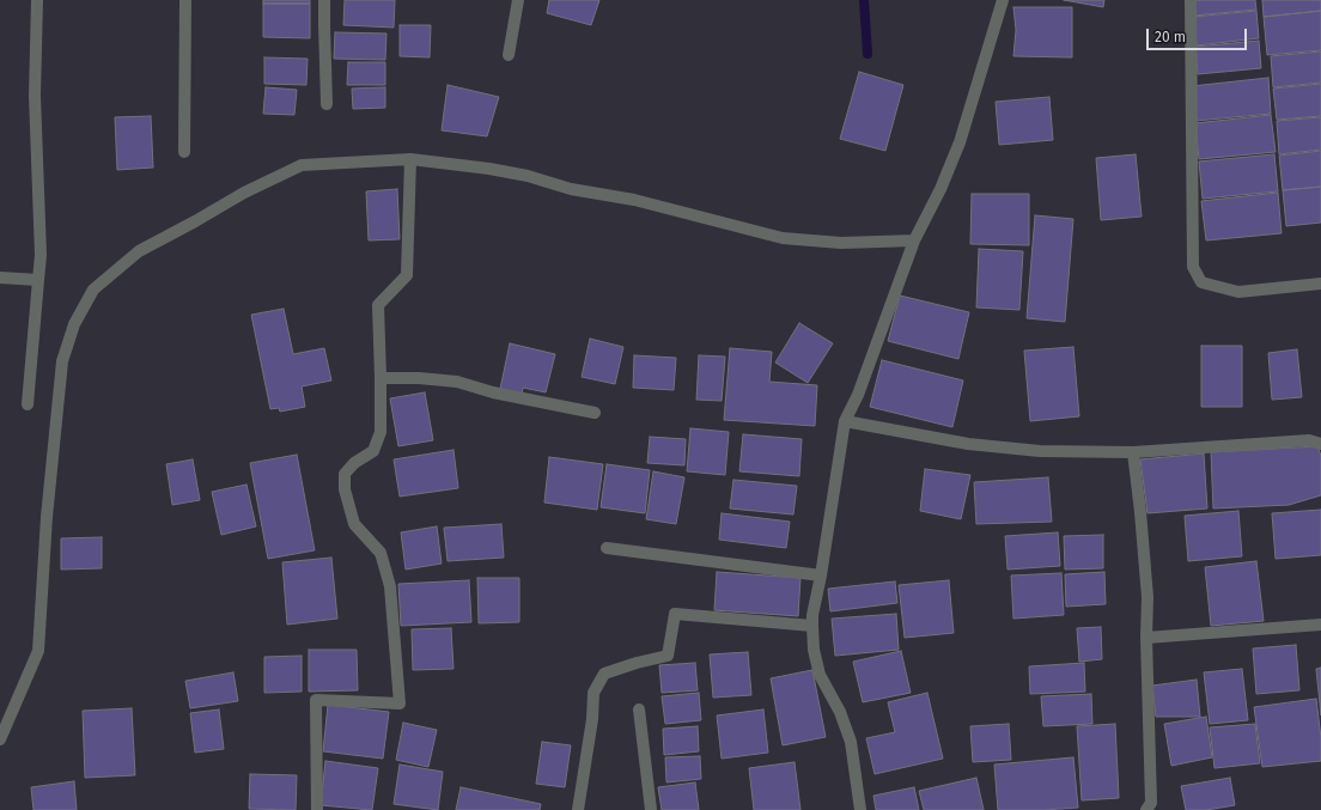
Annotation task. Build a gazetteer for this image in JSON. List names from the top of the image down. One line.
{"scale_bar":"20 m"}
